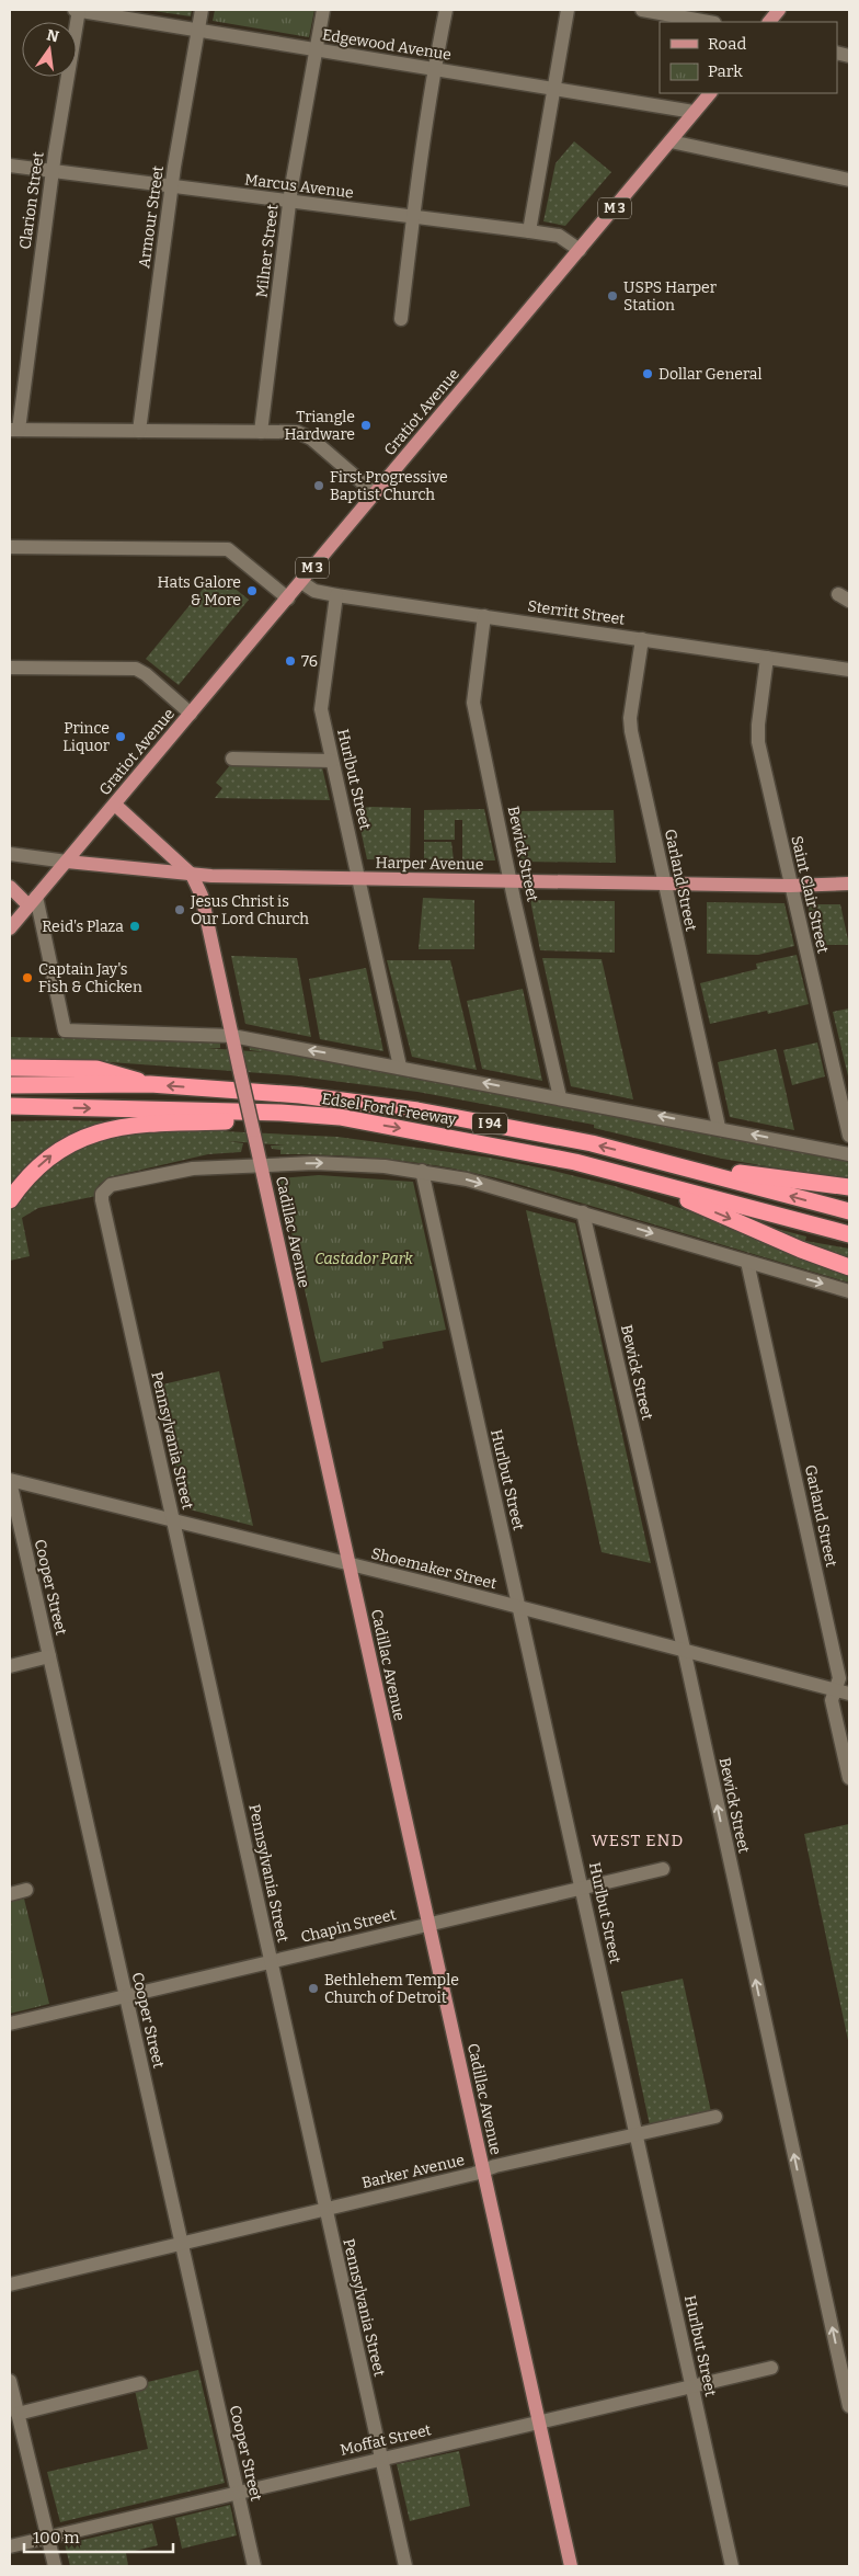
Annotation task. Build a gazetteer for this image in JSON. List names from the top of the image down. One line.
{"streets":{"highway":["Edsel Ford Freeway","I 94"],"main road":["M 3","Gratiot Avenue","Harper Avenue","Cadillac Avenue"],"street":["Edgewood Avenue","Marcus Avenue","Clarion Street","Armour Street","Milner Street","Sterritt Street","Hurlbut Street","Bewick Street","Garland Street","Saint Clair Street","Pennsylvania Street","Shoemaker Street","Cooper Street","Chapin Street","Barker Avenue","Moffat Street"]},"crossings":[["Edgewood Avenue","Clarion Street"],["Edgewood Avenue","Armour Street"],["Edgewood Avenue","Milner Street"],["Edgewood Avenue","Gratiot Avenue"],["Marcus Avenue","Clarion Street"],["Marcus Avenue","Armour Street"],["Marcus Avenue","Milner Street"],["Marcus Avenue","Gratiot Avenue"],["Gratiot Avenue","Sterritt Street"],["Gratiot Avenue","Harper Avenue"],["Gratiot Avenue","Cadillac Avenue"],["Sterritt Street","Hurlbut Street"],["Sterritt Street","Bewick Street"],["Sterritt Street","Garland Street"],["Sterritt Street","Saint Clair Street"],["Hurlbut Street","Harper Avenue"],["Hurlbut Street","Shoemaker Street"],["Hurlbut Street","Chapin Street"],["Hurlbut Street","Barker Avenue"],["Hurlbut Street","Moffat Street"],["Bewick Street","Harper Avenue"],["Bewick Street","Shoemaker Street"],["Harper Avenue","Garland Street"],["Harper Avenue","Saint Clair Street"],["Harper Avenue","Cadillac Avenue"],["Garland Street","Shoemaker Street"],["Cadillac Avenue","Pennsylvania Street"],["Cadillac Avenue","Shoemaker Street"],["Cadillac Avenue","Chapin Street"],["Cadillac Avenue","Barker Avenue"],["Cadillac Avenue","Moffat Street"],["Pennsylvania Street","Shoemaker Street"],["Pennsylvania Street","Chapin Street"],["Pennsylvania Street","Barker Avenue"],["Pennsylvania Street","Moffat Street"],["Shoemaker Street","Cooper Street"],["Cooper Street","Chapin Street"],["Cooper Street","Barker Avenue"],["Cooper Street","Moffat Street"]],"one_way":["Bewick Street"],"districts":["WEST END"],"parks":["Castador Park"],"places":["USPS Harper Station","Dollar General","Triangle Hardware","First Progressive Baptist Church","Hats Galore & More","76","Prince Liquor","Jesus Christ is Our Lord Church","Reid's Plaza","Captain Jay's Fish & Chicken","Bethlehem Temple Church of Detroit"],"legend":["Road","Park"],"scale_bar":"100 m","north":"top"}
